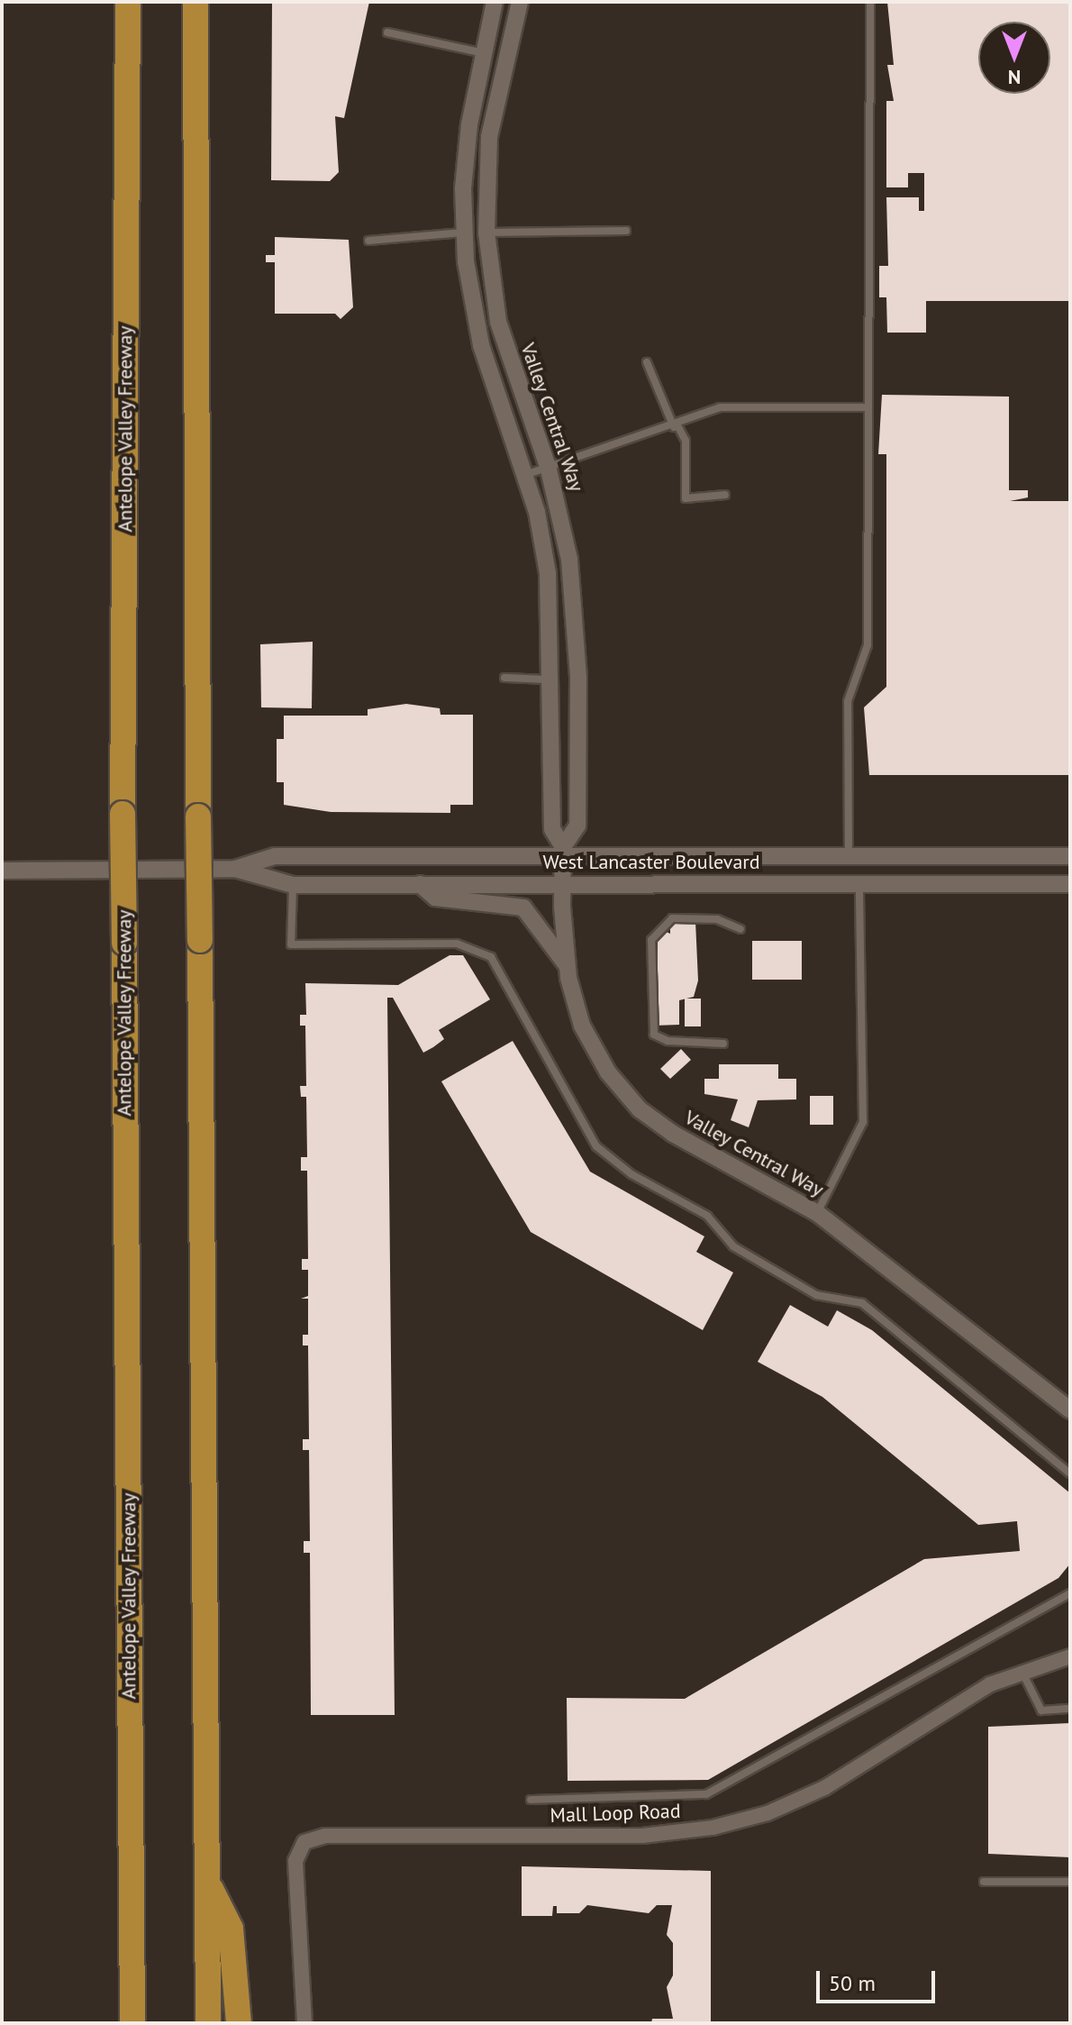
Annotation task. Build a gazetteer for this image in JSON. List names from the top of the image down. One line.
{"streets":{"highway":["Antelope Valley Freeway"],"street":["Valley Central Way","West Lancaster Boulevard","Mall Loop Road"]},"crossings":[["Valley Central Way","West Lancaster Boulevard"]],"scale_bar":"50 m","north":"bottom"}
